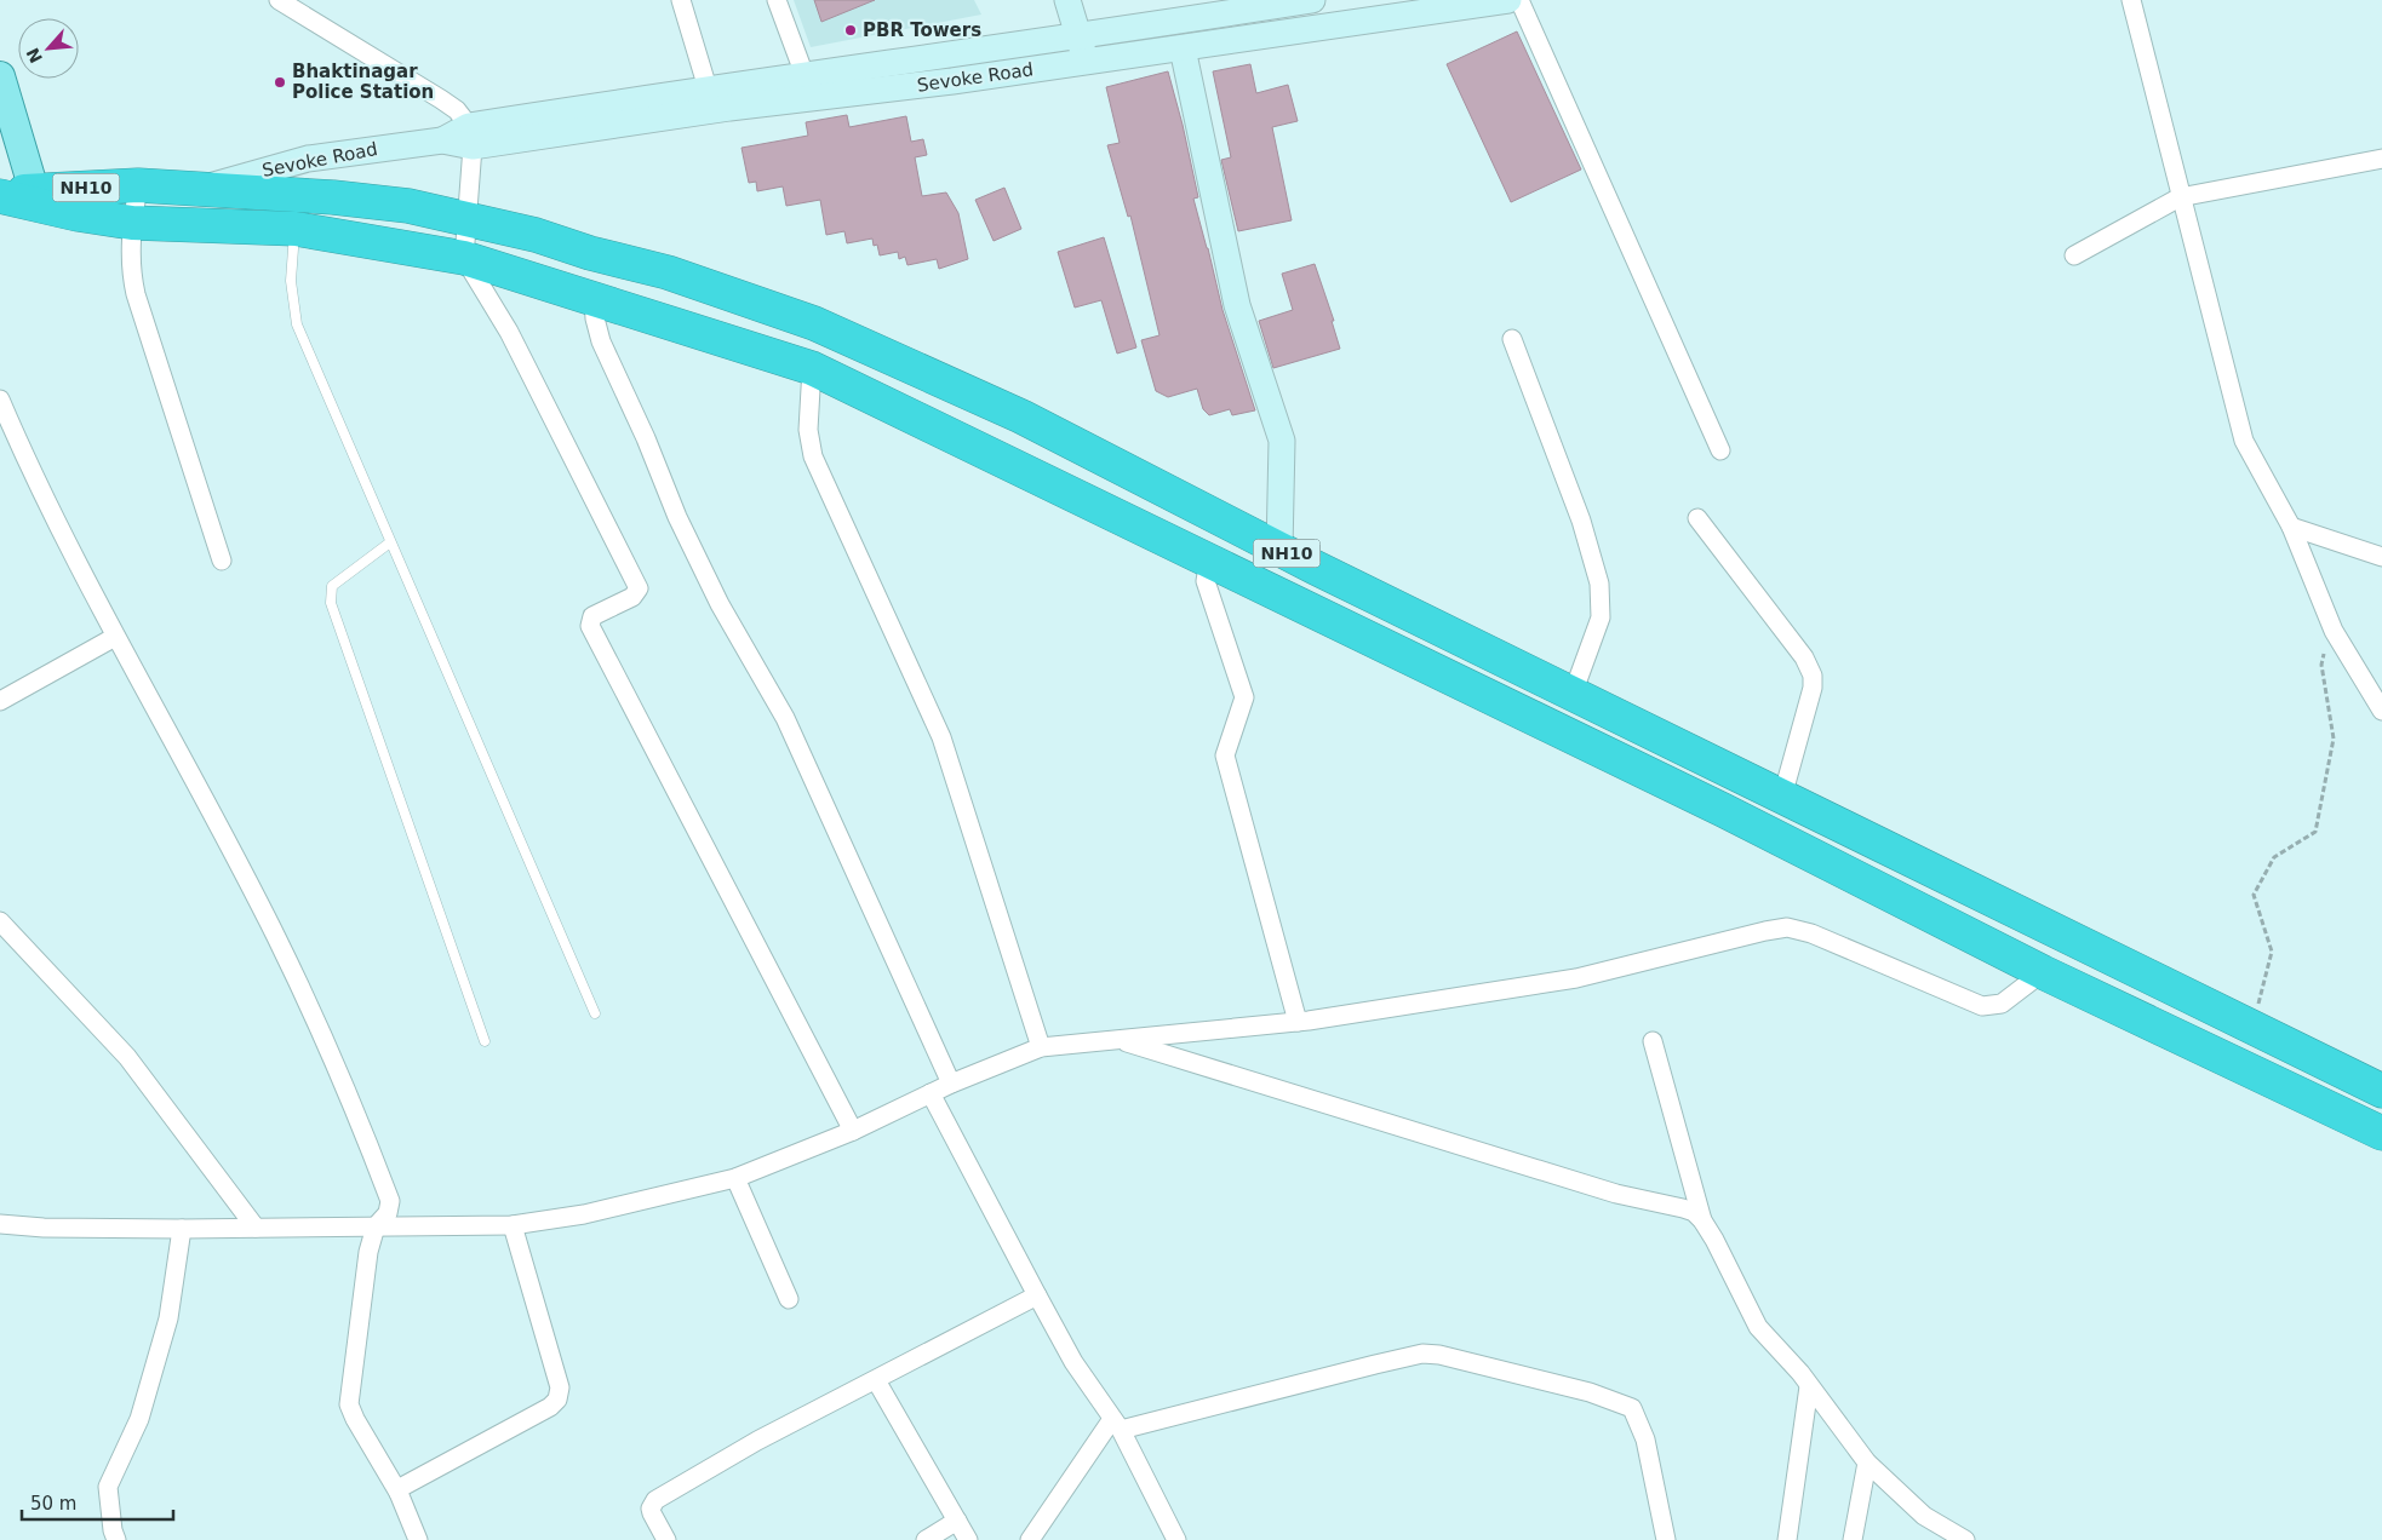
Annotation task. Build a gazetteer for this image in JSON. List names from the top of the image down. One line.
{"streets":{"highway":["NH10"],"main road":["Sevoke Road"]},"crossings":[["Sevoke Road","NH10"]],"places":["PBR Towers","Bhaktinagar Police Station"],"scale_bar":"50 m","north":"bottom left"}
